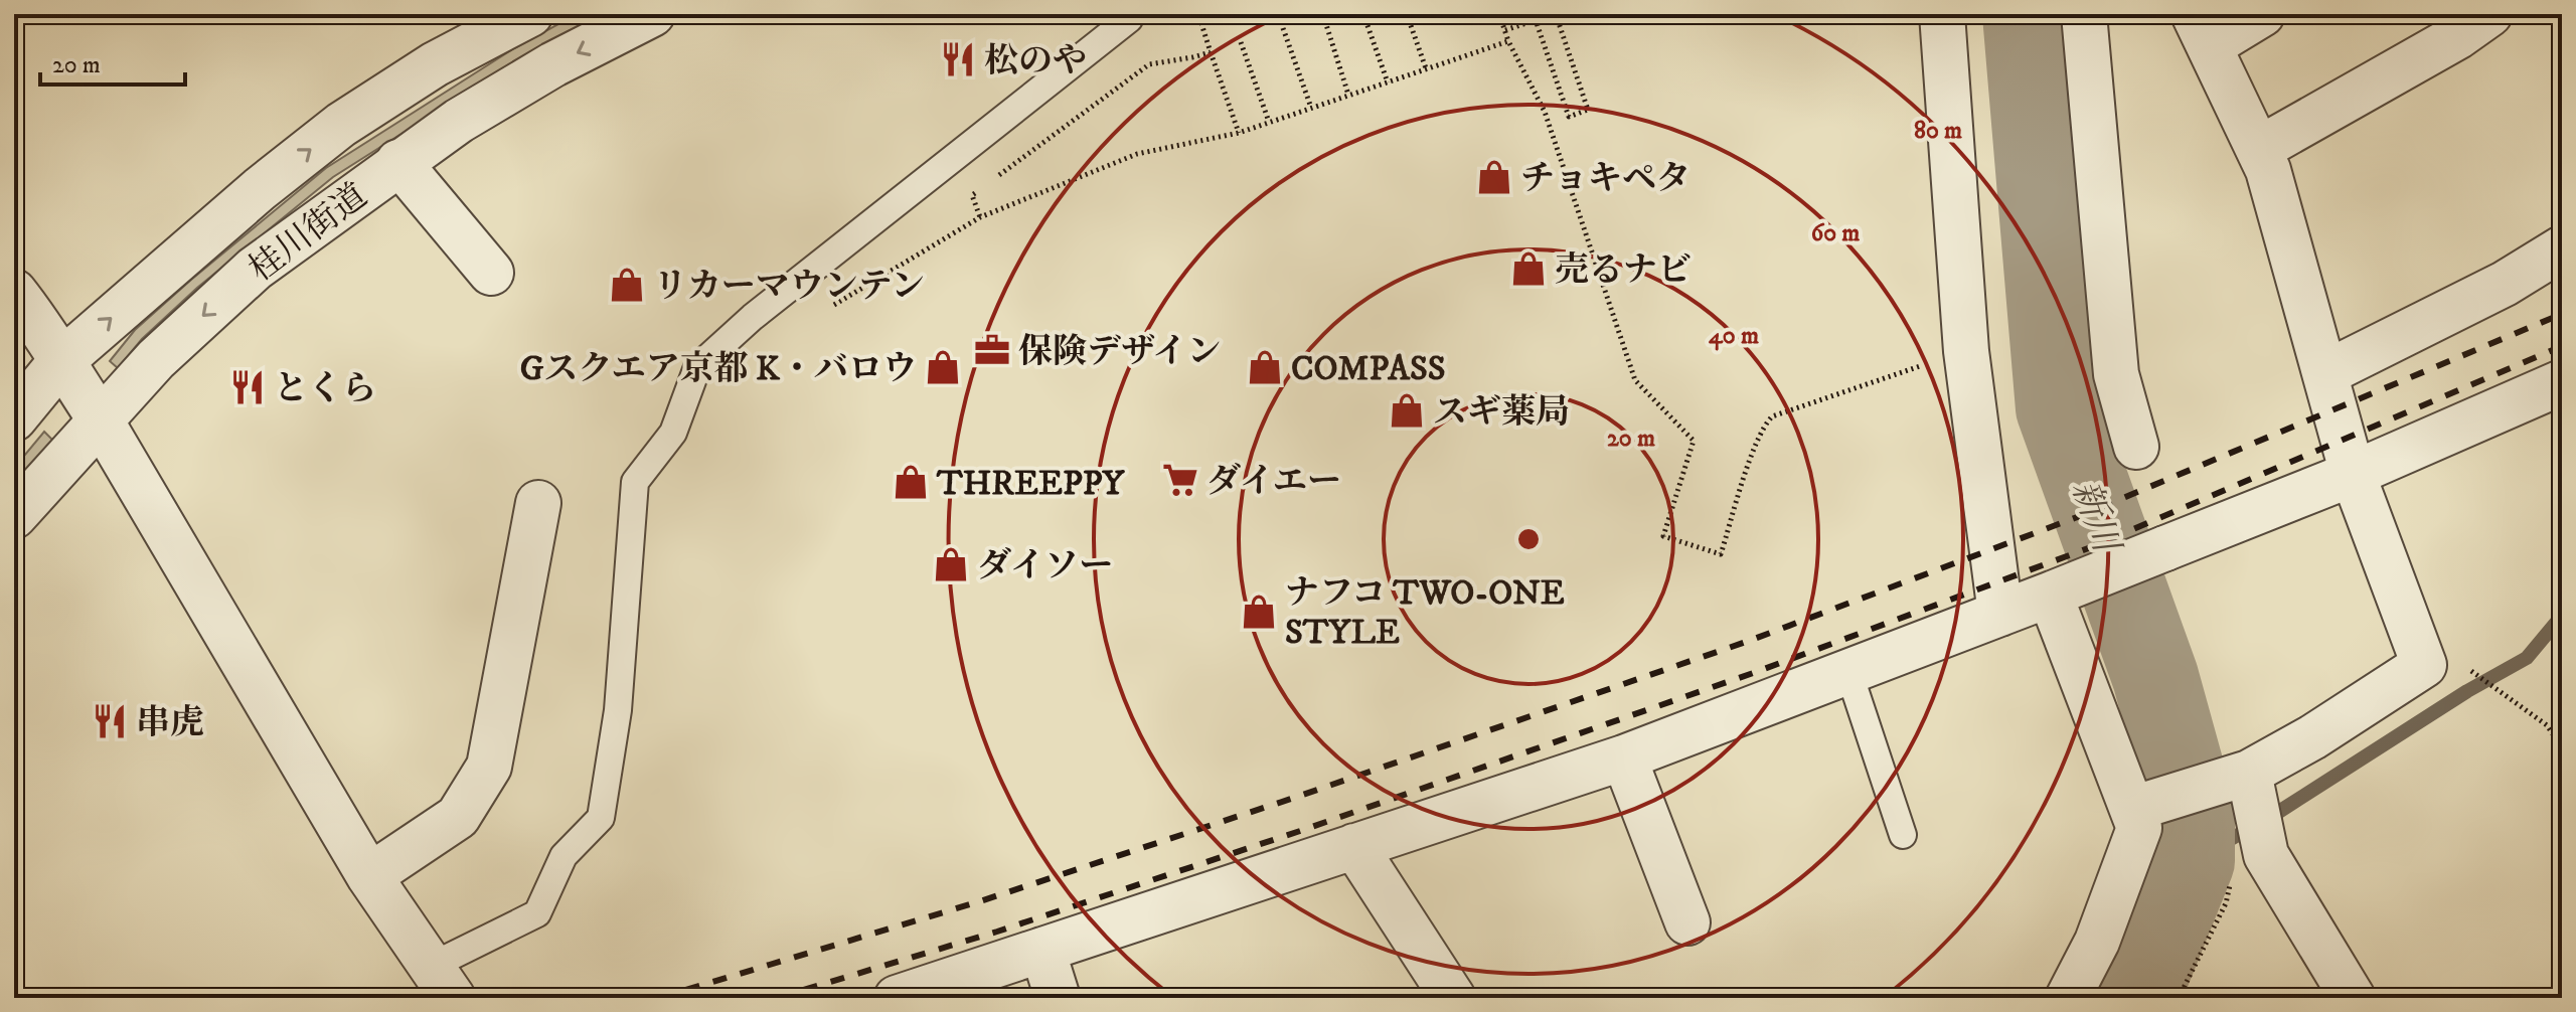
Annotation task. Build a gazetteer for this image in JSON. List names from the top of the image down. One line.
{"streets":{"street":["桂川街道"]},"water":["新川"],"places":{"restaurant":["松のや","とくら","串虎"],"shop":["チョキペタ","売るナビ","リカーマウンテン","Gスクエア京都 K・バロウ","COMPASS","スギ薬局","THREEPPY","ダイソー","ナフコ TWO-ONE STYLE"],"office":["保険デザイン"],"supermarket":["ダイエー"]},"scale_bar":"20 m","rings":["80 m","60 m","40 m","20 m"]}
